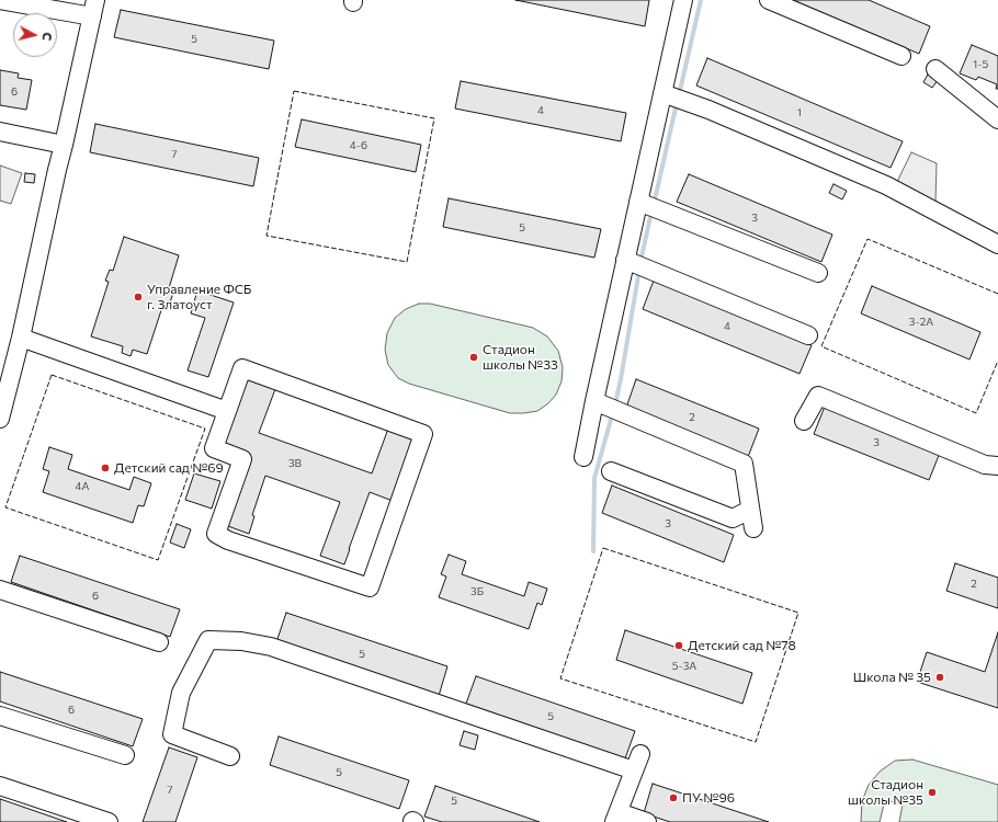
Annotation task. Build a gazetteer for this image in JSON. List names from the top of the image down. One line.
{"places":["Управление ФСБ г. Златоуст","Стадион школы №33","Детский сад №69","Детский сад №78","Школа № 35","Стадион школы №35","ПУ №96"],"house_numbers":["5","1-5","6","4","1","4-6","7","3","5","3-2А","4","2","3","3В","4А","3","2","3Б","6","5","5-3А","6","5","5","7","5"],"north":"right"}
